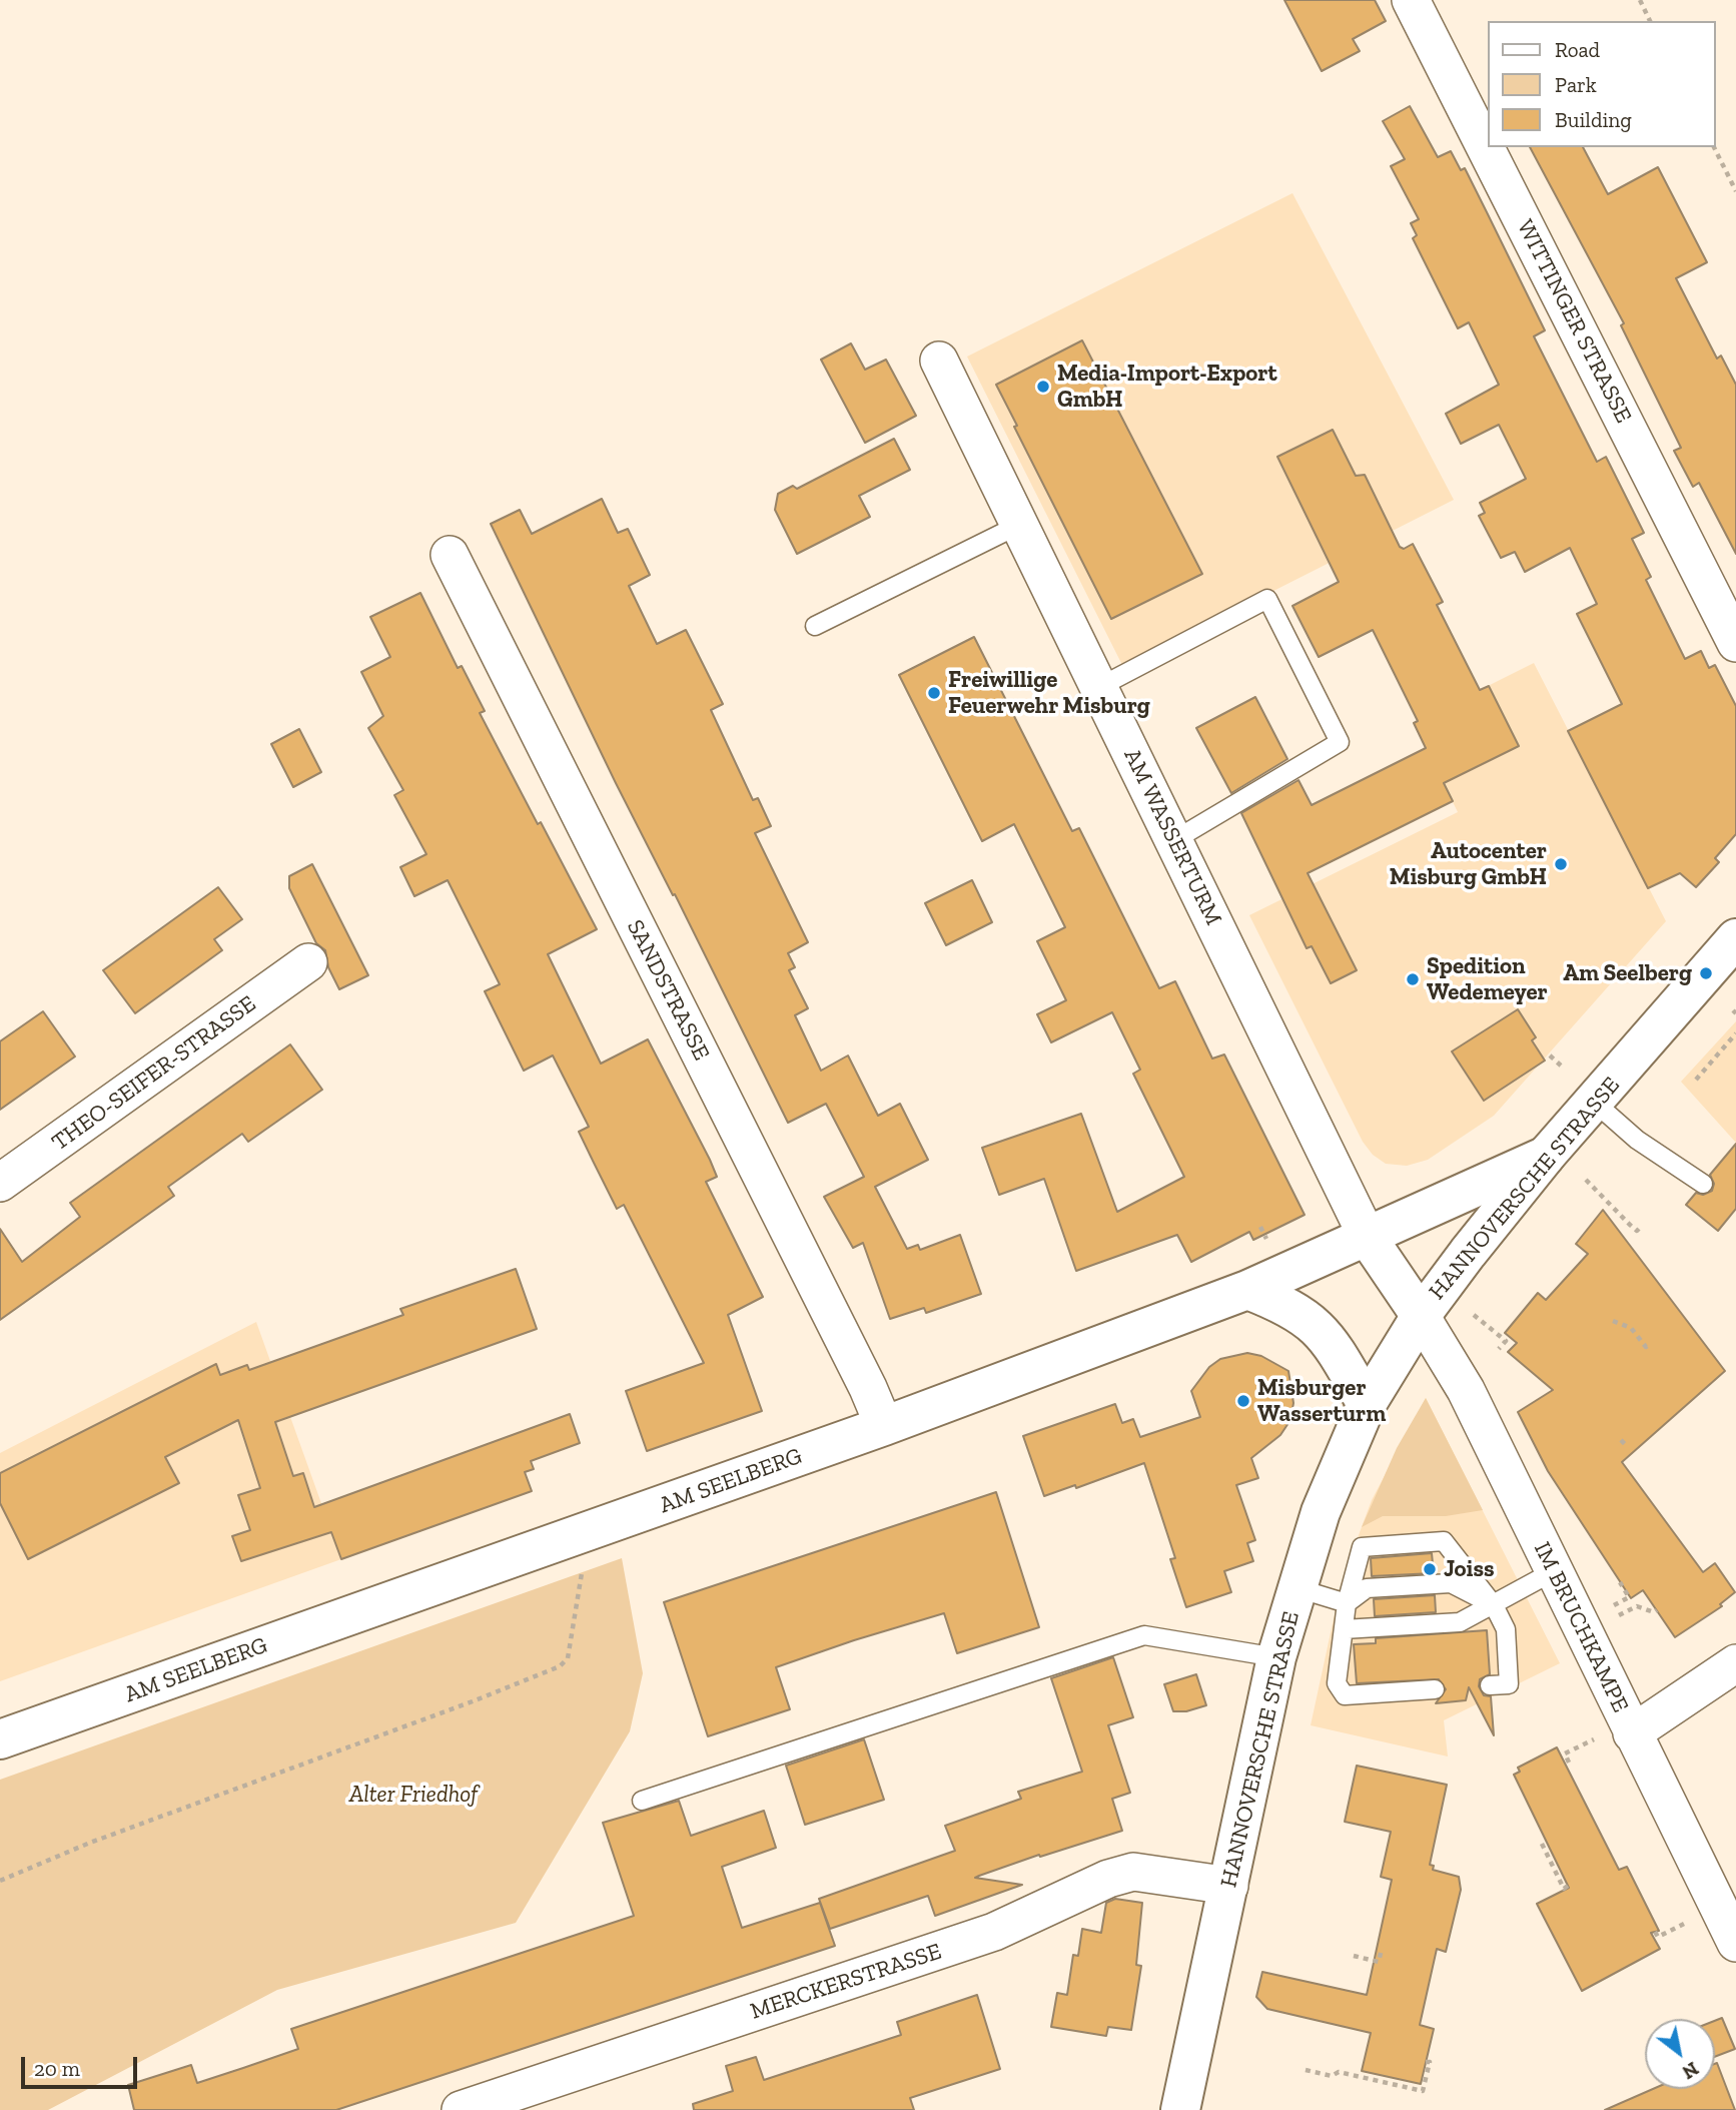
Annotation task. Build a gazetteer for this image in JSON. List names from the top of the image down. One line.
{"streets":{"street":["WITTINGER STRASSE","AM WASSERTURM","SANDSTRASSE","THEO-SEIFER-STRASSE","HANNOVERSCHE STRASSE","AM SEELBERG","IM BRUCHKAMPE","MERCKERSTRASSE"]},"crossings":[["AM WASSERTURM","AM SEELBERG"],["SANDSTRASSE","AM SEELBERG"],["HANNOVERSCHE STRASSE","AM SEELBERG"],["HANNOVERSCHE STRASSE","IM BRUCHKAMPE"],["HANNOVERSCHE STRASSE","MERCKERSTRASSE"]],"parks":["Alter Friedhof"],"places":["Media-Import-Export GmbH","Freiwillige Feuerwehr Misburg","Autocenter Misburg GmbH","Am Seelberg","Spedition Wedemeyer","Misburger Wasserturm","Joiss"],"legend":["Road","Park","Building"],"scale_bar":"20 m","north":"bottom right"}
